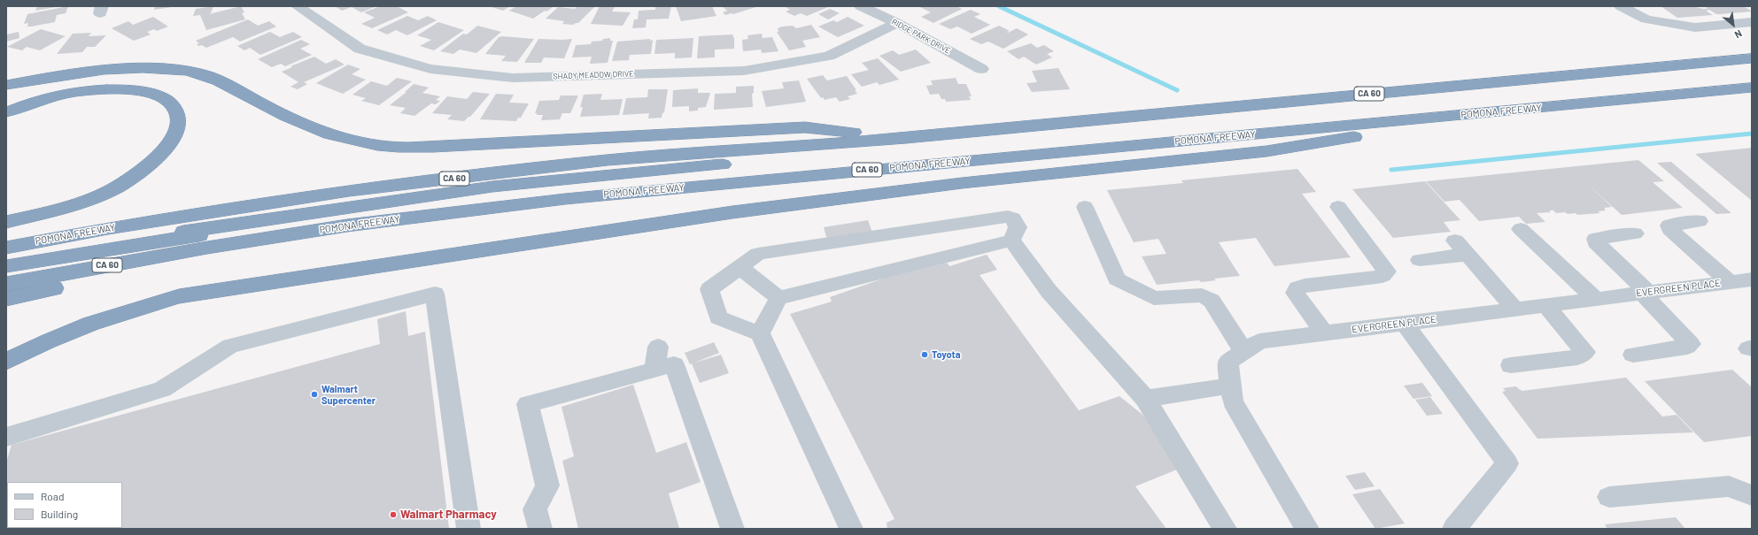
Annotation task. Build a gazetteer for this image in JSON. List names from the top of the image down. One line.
{"streets":{"highway":["CA 60","POMONA FREEWAY"],"street":["RIDGE PARK DRIVE","SHADY MEADOW DRIVE","EVERGREEN PLACE"]},"crossings":[["RIDGE PARK DRIVE","SHADY MEADOW DRIVE"]],"places":["Toyota","Walmart Supercenter","Walmart Pharmacy"],"legend":["Road","Building"],"north":"bottom right"}
